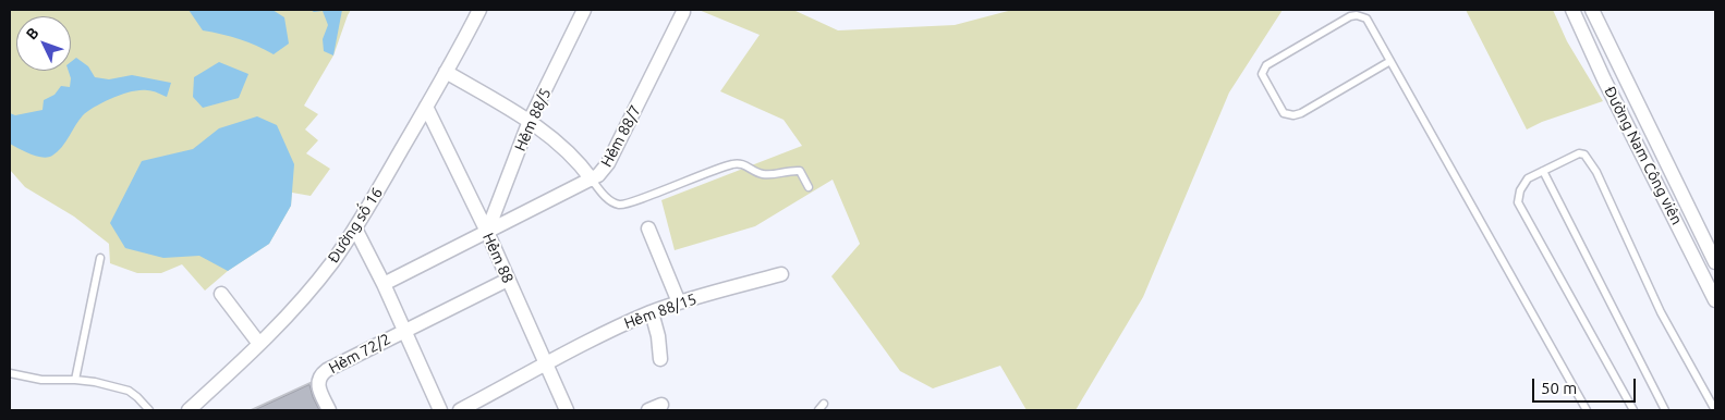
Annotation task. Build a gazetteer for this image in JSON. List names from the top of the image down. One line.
{"streets":{"street":["Hẻm 88/5","Hẻm 88/7","Đường Nam Công viên","Đường số 16","Hẻm 88","Hẻm 88/15","Hẻm 72/2"]},"crossings":[["Hẻm 88/5","Hẻm 88/7"],["Hẻm 88/5","Hẻm 88"],["Hẻm 88/7","Hẻm 88"],["Đường số 16","Hẻm 88"],["Hẻm 88","Hẻm 88/15"],["Hẻm 88","Hẻm 72/2"]],"scale_bar":"50 m","north":"top left"}
